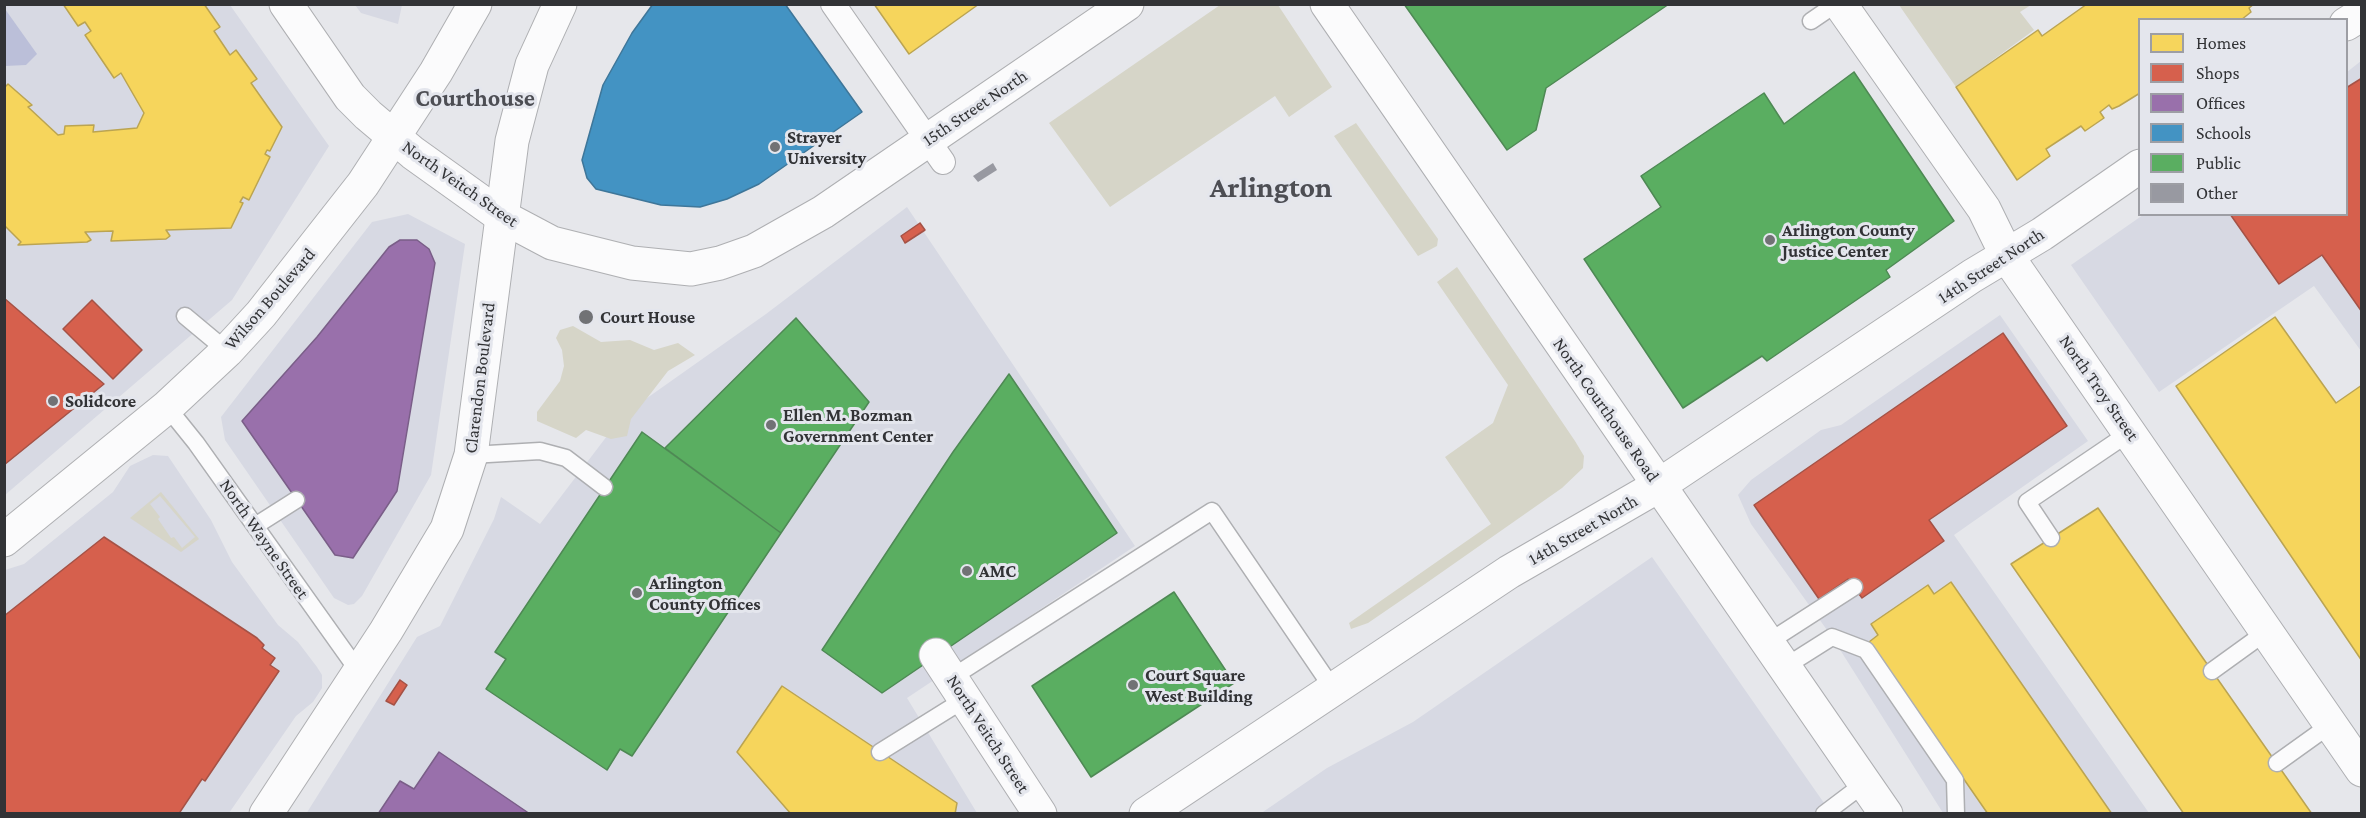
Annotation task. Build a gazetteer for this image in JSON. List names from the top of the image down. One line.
{"streets":{"street":["15th Street North","North Veitch Street","14th Street North","Wilson Boulevard","Clarendon Boulevard","North Troy Street","North Courthouse Road"],"lane":["North Wayne Street"]},"crossings":[["15th Street North","North Veitch Street"],["North Veitch Street","Wilson Boulevard"],["North Veitch Street","Clarendon Boulevard"],["14th Street North","North Troy Street"],["14th Street North","North Courthouse Road"],["Wilson Boulevard","North Wayne Street"],["Clarendon Boulevard","North Wayne Street"]],"districts":["Courthouse","Arlington"],"places":["Strayer University","Arlington County Justice Center","Court House","Solidcore","Ellen M. Bozman Government Center","AMC","Arlington County Offices","Court Square West Building"],"legend":["Homes","Shops","Offices","Schools","Public","Other"]}
